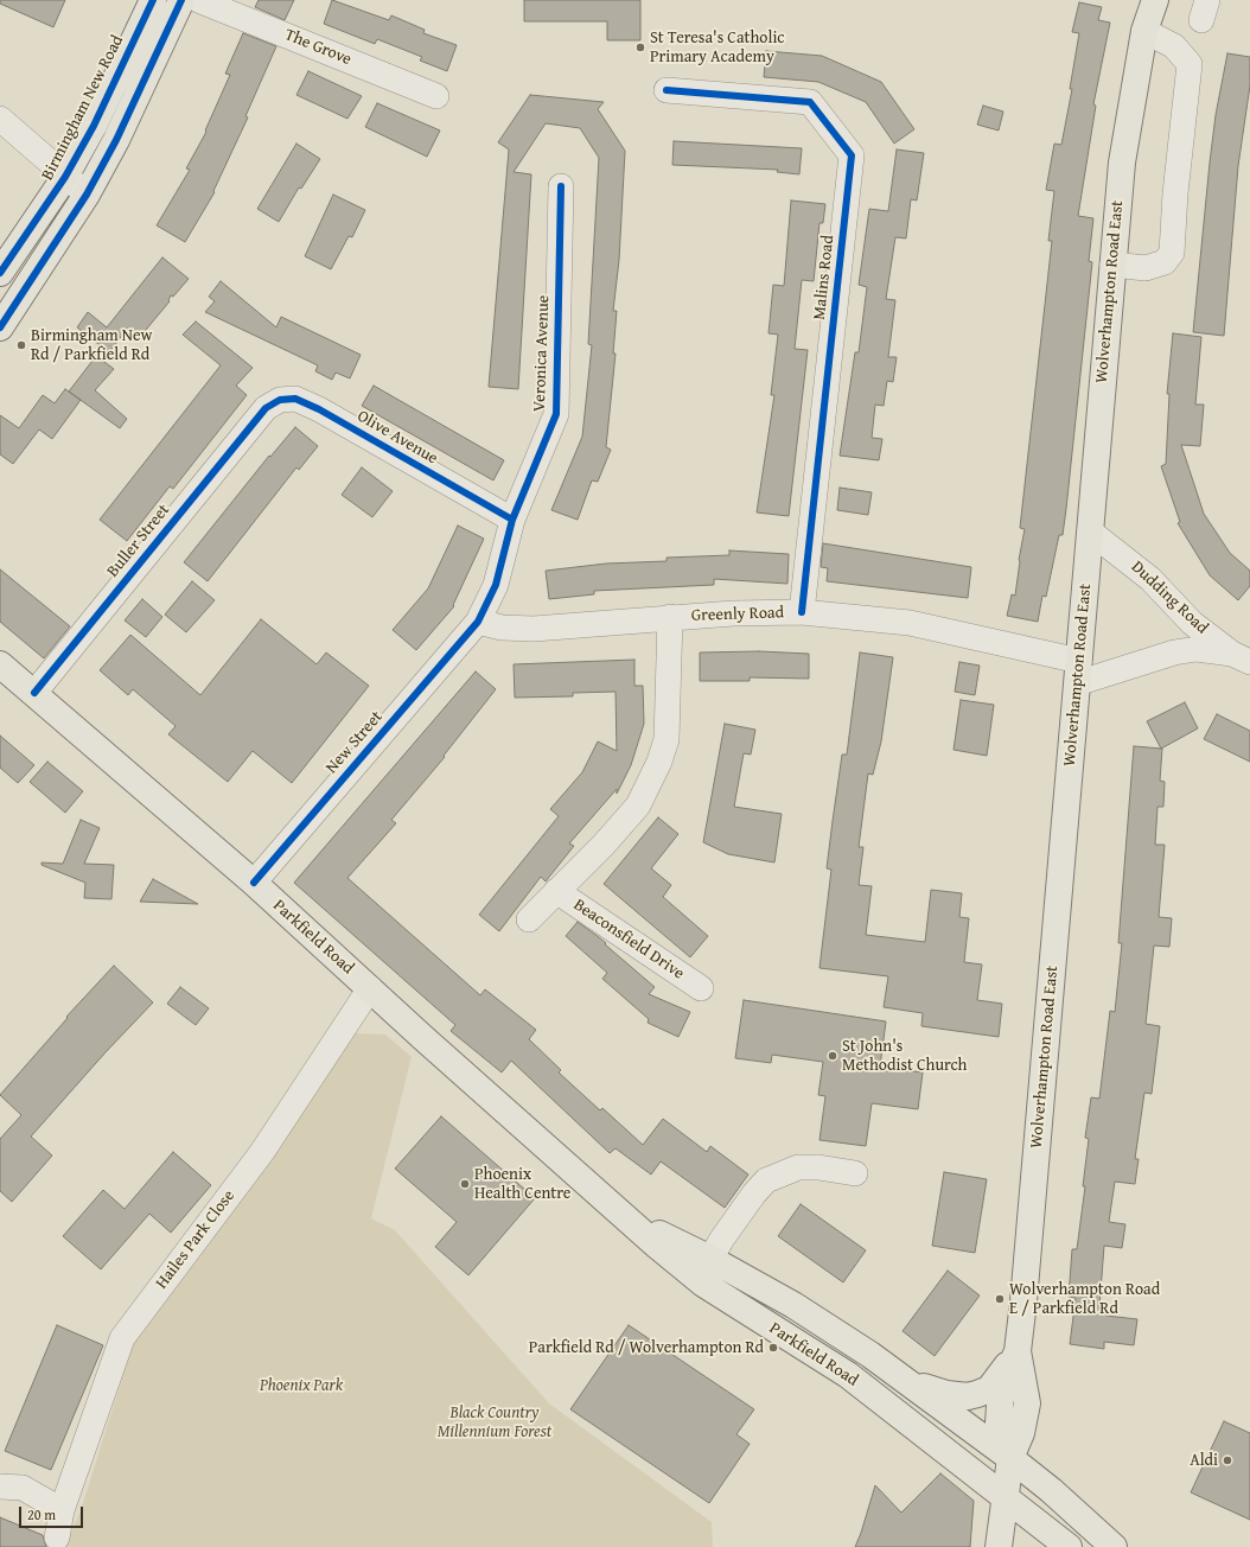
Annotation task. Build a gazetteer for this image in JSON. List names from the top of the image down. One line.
{"streets":{"main road":["Birmingham New Road","Wolverhampton Road East","Parkfield Road"],"street":["The Grove","Malins Road","Veronica Avenue","Olive Avenue","Buller Street","Dudding Road","Greenly Road","New Street","Beaconsfield Drive","Hailes Park Close"]},"crossings":[["Malins Road","Greenly Road"],["Wolverhampton Road East","Dudding Road"],["Wolverhampton Road East","Greenly Road"],["Wolverhampton Road East","Parkfield Road"],["Veronica Avenue","Olive Avenue"],["Veronica Avenue","Greenly Road"],["Veronica Avenue","New Street"],["Olive Avenue","Buller Street"],["Buller Street","Parkfield Road"],["Greenly Road","New Street"],["New Street","Parkfield Road"],["Parkfield Road","Hailes Park Close"]],"parks":["Phoenix Park","Black Country Millennium Forest"],"places":["St Teresa's Catholic Primary Academy","Birmingham New Rd / Parkfield Rd","St John's Methodist Church","Phoenix Health Centre","Wolverhampton Road E / Parkfield Rd","Parkfield Rd / Wolverhampton Rd","Aldi"],"scale_bar":"20 m"}
